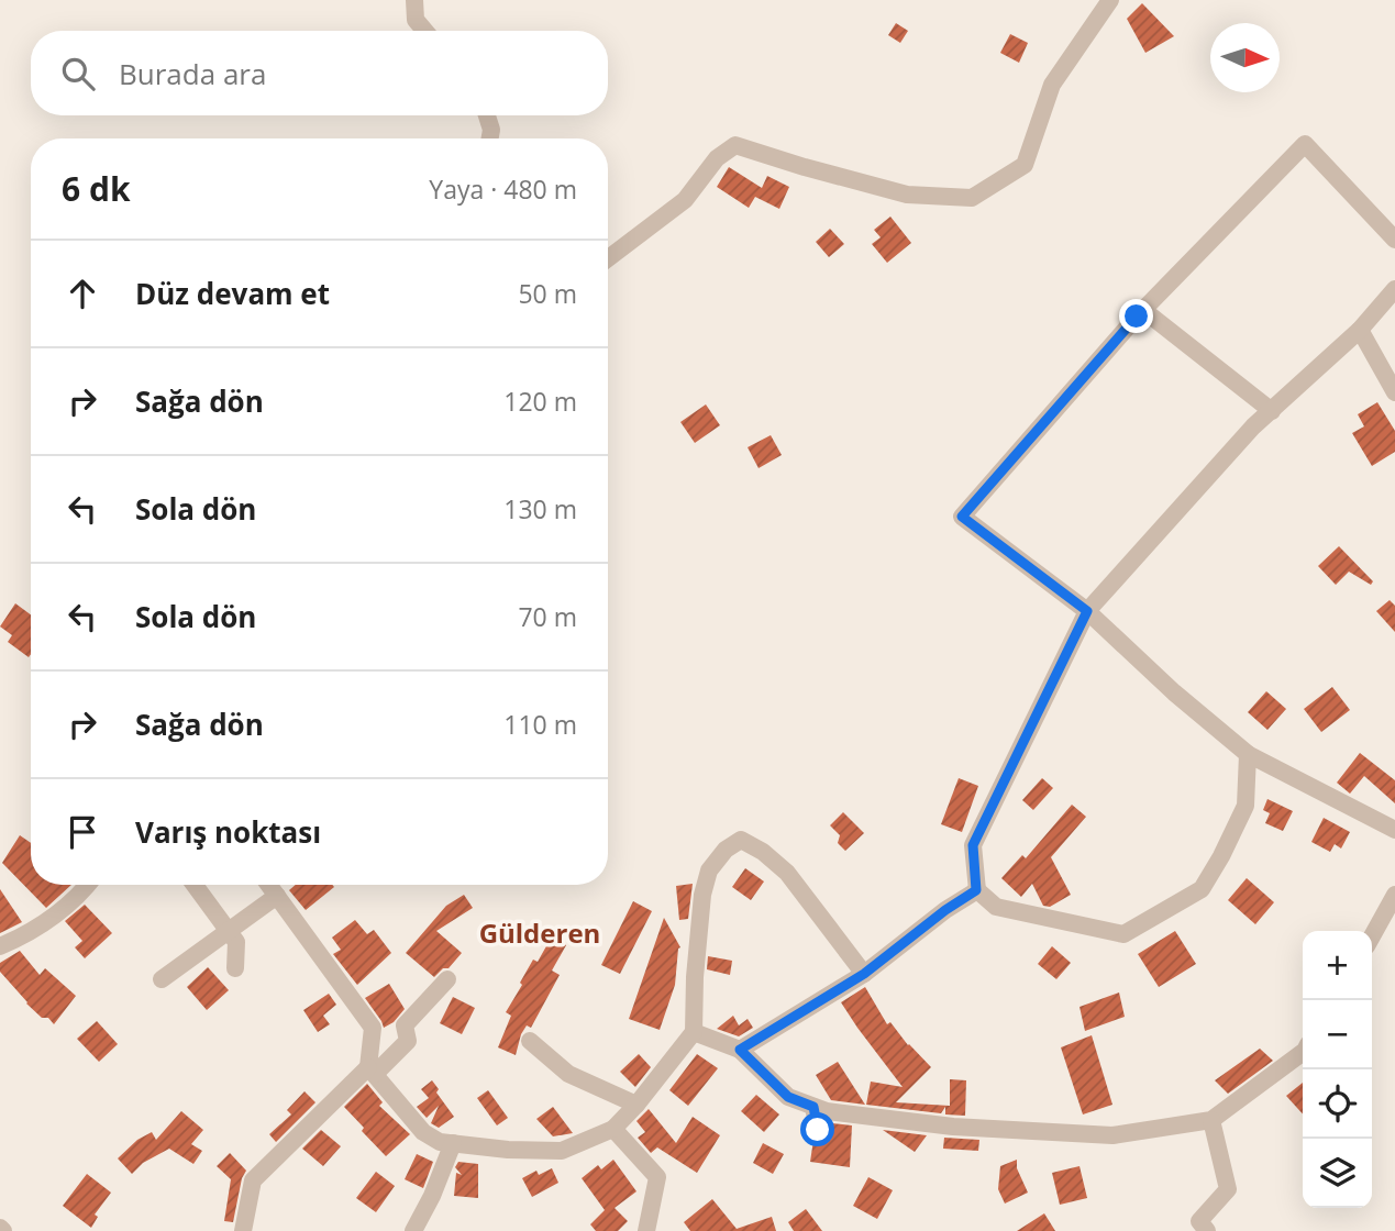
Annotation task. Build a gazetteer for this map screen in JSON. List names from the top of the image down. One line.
{"districts":["Gülderen"],"north":"right","page":{"search":"Burada ara","heading":["6 dk","Yaya · 480 m"],"list":[["Düz devam et","50 m"],["Sağa dön","120 m"],["Sola dön","130 m"],["Sola dön","70 m"],["Sağa dön","110 m"],"Varış noktası"],"map_buttons":["+","−"]}}
